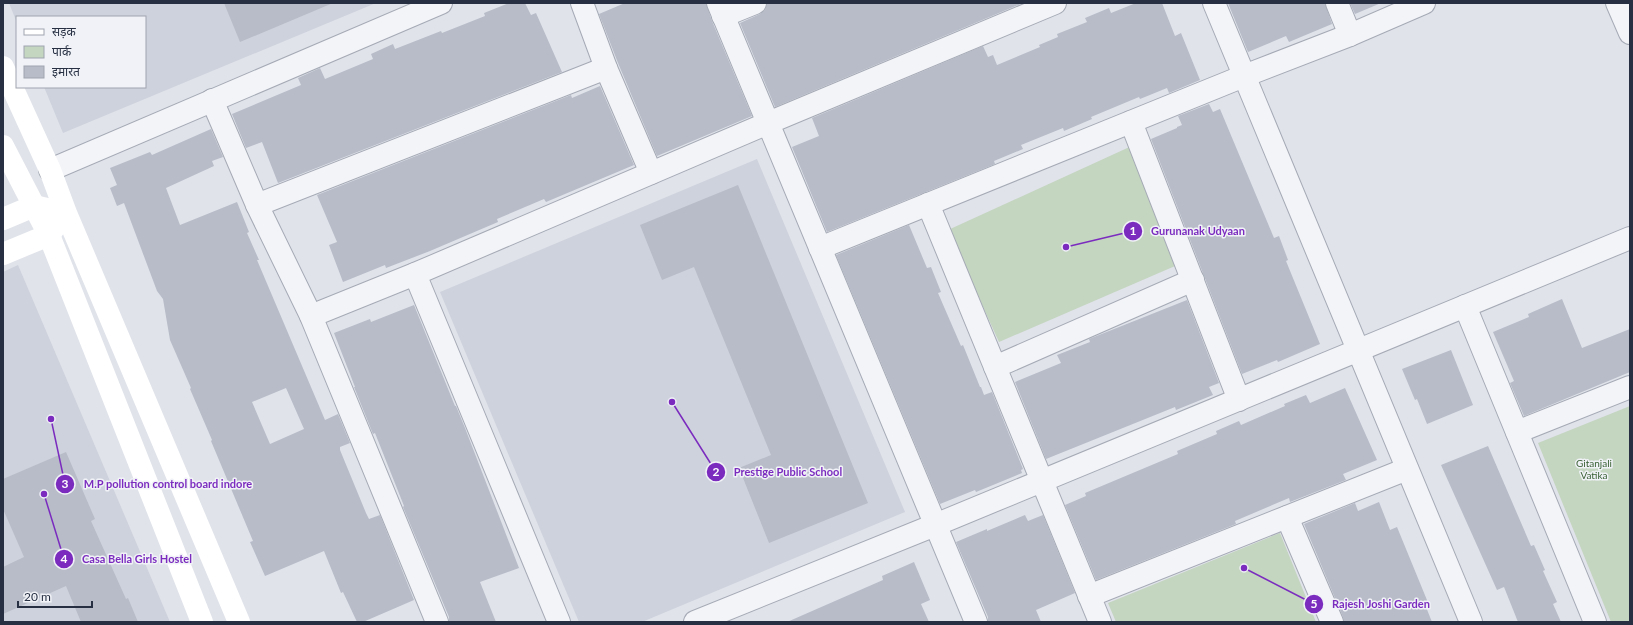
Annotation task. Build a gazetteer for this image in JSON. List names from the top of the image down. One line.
{"parks":["Gitanjali Vatika"],"places":["Gurunanak Udyaan","Prestige Public School","M.P pollution control board indore","Casa Bella Girls Hostel","Rajesh Joshi Garden"],"legend":["सड़क","पार्क","इमारत"],"scale_bar":"20 m"}
